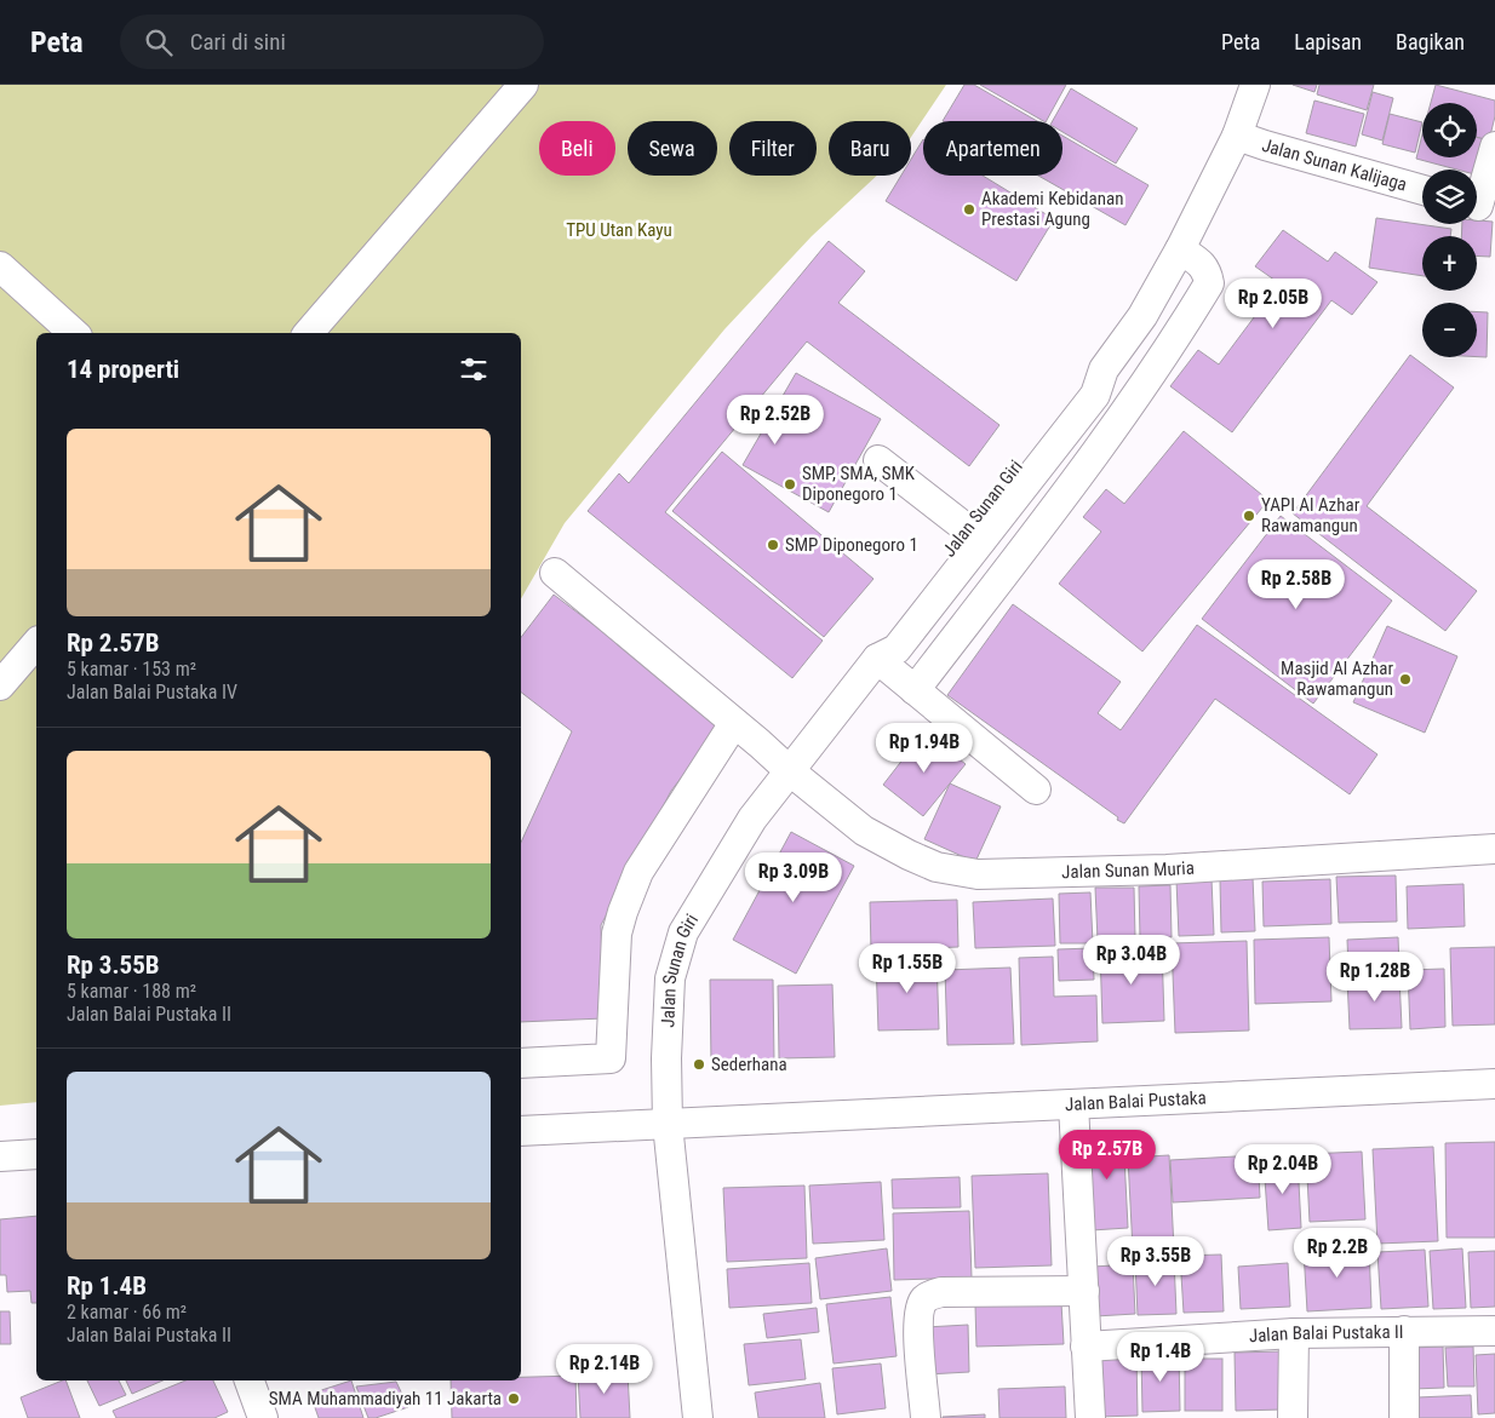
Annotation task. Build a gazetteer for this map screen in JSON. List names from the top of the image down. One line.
{"streets":{"street":["Jalan Sunan Kalijaga","Jalan Sunan Giri","Jalan Sunan Muria","Jalan Balai Pustaka","Jalan Balai Pustaka II"]},"crossings":[["Jalan Sunan Kalijaga","Jalan Sunan Giri"],["Jalan Sunan Giri","Jalan Sunan Muria"],["Jalan Sunan Giri","Jalan Balai Pustaka"]],"parks":["TPU Utan Kayu"],"places":["Akademi Kebidanan Prestasi Agung","SMP, SMA, SMK Diponegoro 1","YAPI Al Azhar Rawamangun","SMP Diponegoro 1","Masjid Al Azhar Rawamangun","Sederhana","SMA Muhammadiyah 11 Jakarta"],"page":{"header":"Peta","search":"Cari di sini","nav":["Peta","Lapisan","Bagikan"],"map_buttons":["+","−"],"chip":["Beli","Sewa","Filter","Baru","Apartemen"],"price":["Rp 2.05B","Rp 2.52B","Rp 2.58B","Rp 1.94B","Rp 3.09B","Rp 3.04B","Rp 1.55B","Rp 1.28B","Rp 2.57B","Rp 2.04B","Rp 2.2B","Rp 3.55B","Rp 1.4B","Rp 2.14B"],"heading":"14 properti","list":[{"name":"Rp 2.57B","note":"5 kamar · 153 m² · Jalan Balai Pustaka IV"},{"name":"Rp 3.55B","note":"5 kamar · 188 m² · Jalan Balai Pustaka II"},{"name":"Rp 1.4B","note":"2 kamar · 66 m² · Jalan Balai Pustaka II"}]}}
